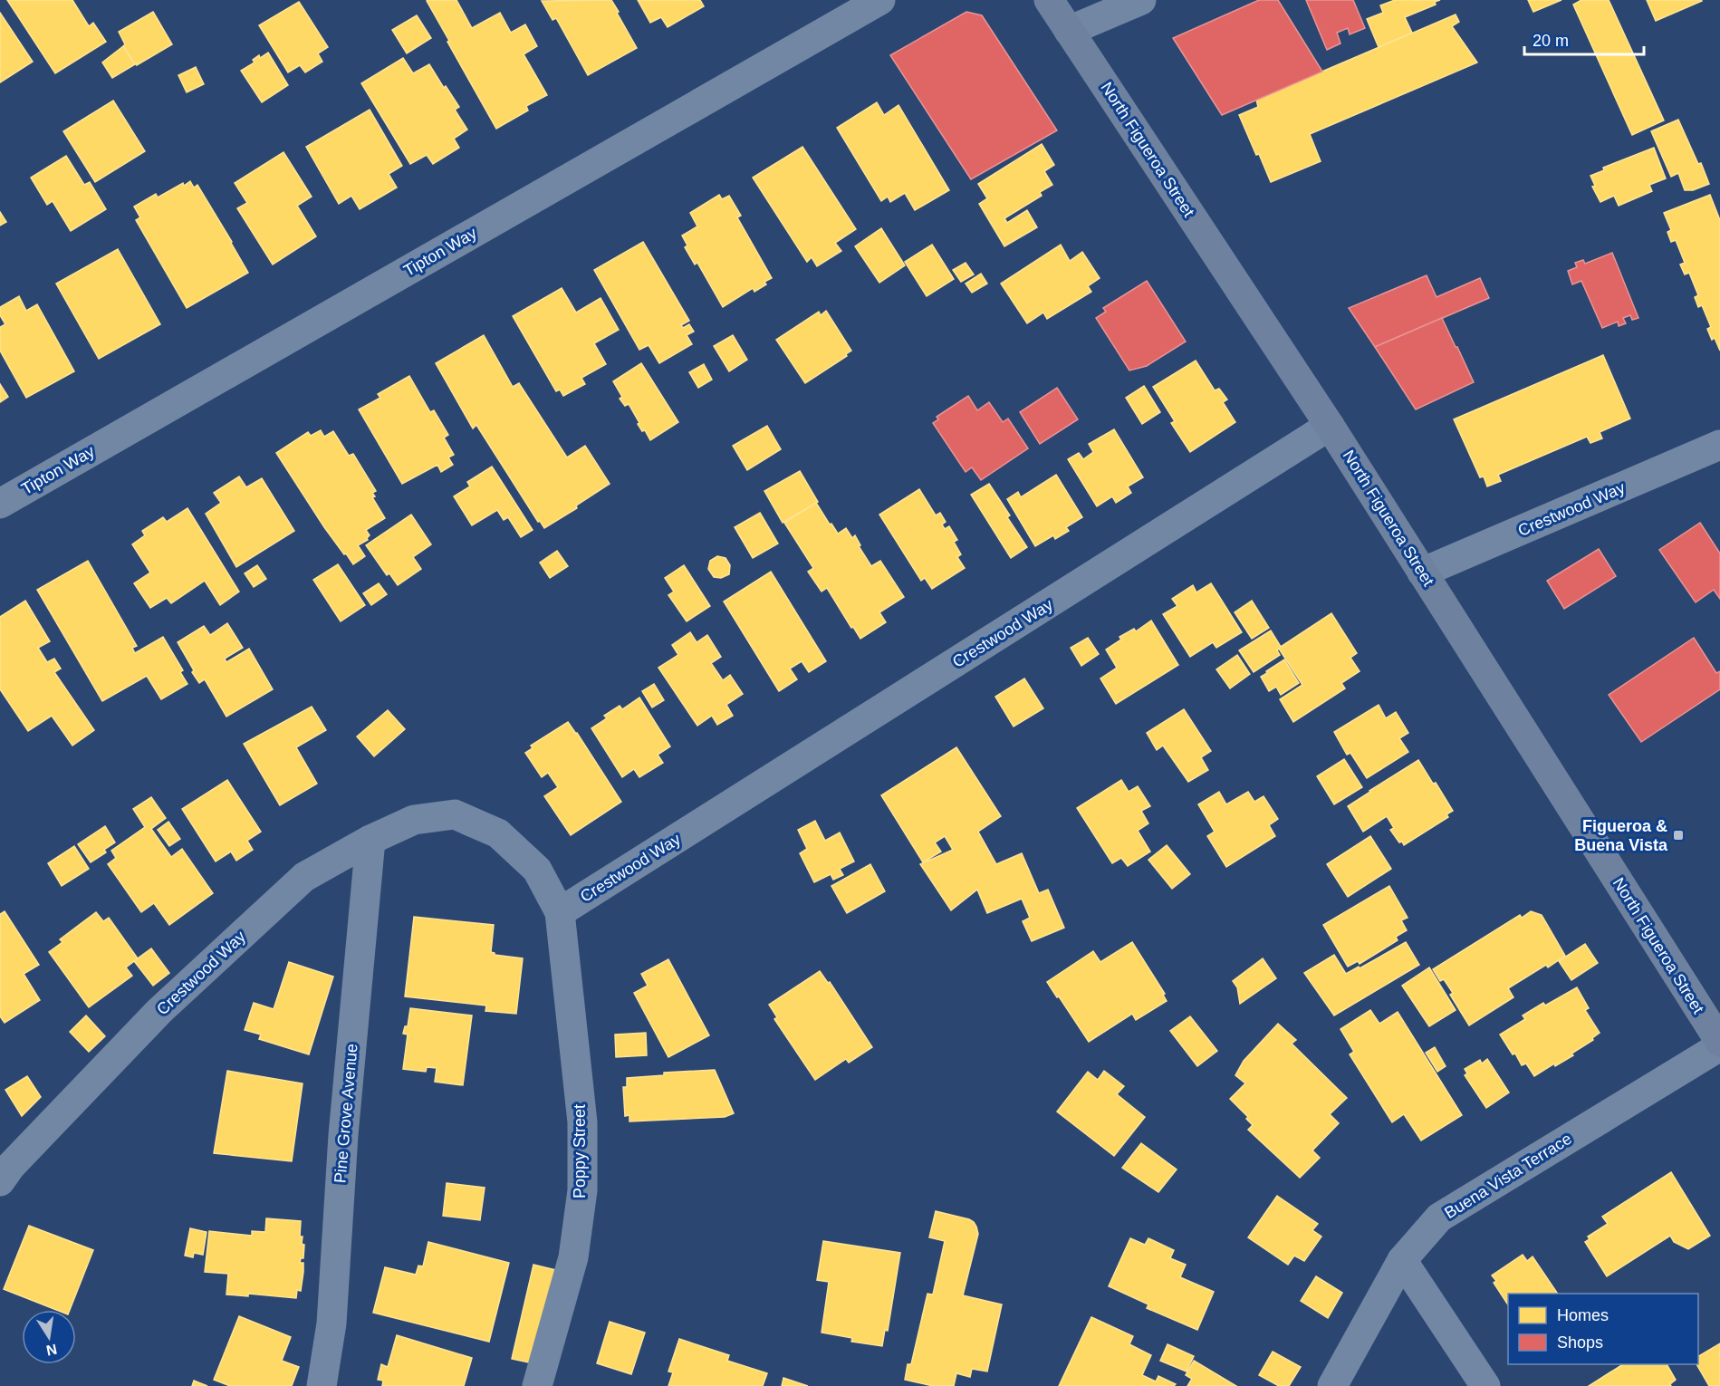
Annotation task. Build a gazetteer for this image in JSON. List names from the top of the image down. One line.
{"streets":{"main road":["North Figueroa Street"],"street":["Tipton Way","Crestwood Way","Pine Grove Avenue","Poppy Street","Buena Vista Terrace"]},"crossings":[["North Figueroa Street","Crestwood Way"],["Crestwood Way","Pine Grove Avenue"],["Crestwood Way","Poppy Street"]],"places":{"transit":["Figueroa & Buena Vista"]},"legend":["Homes","Shops"],"scale_bar":"20 m","north":"bottom"}
